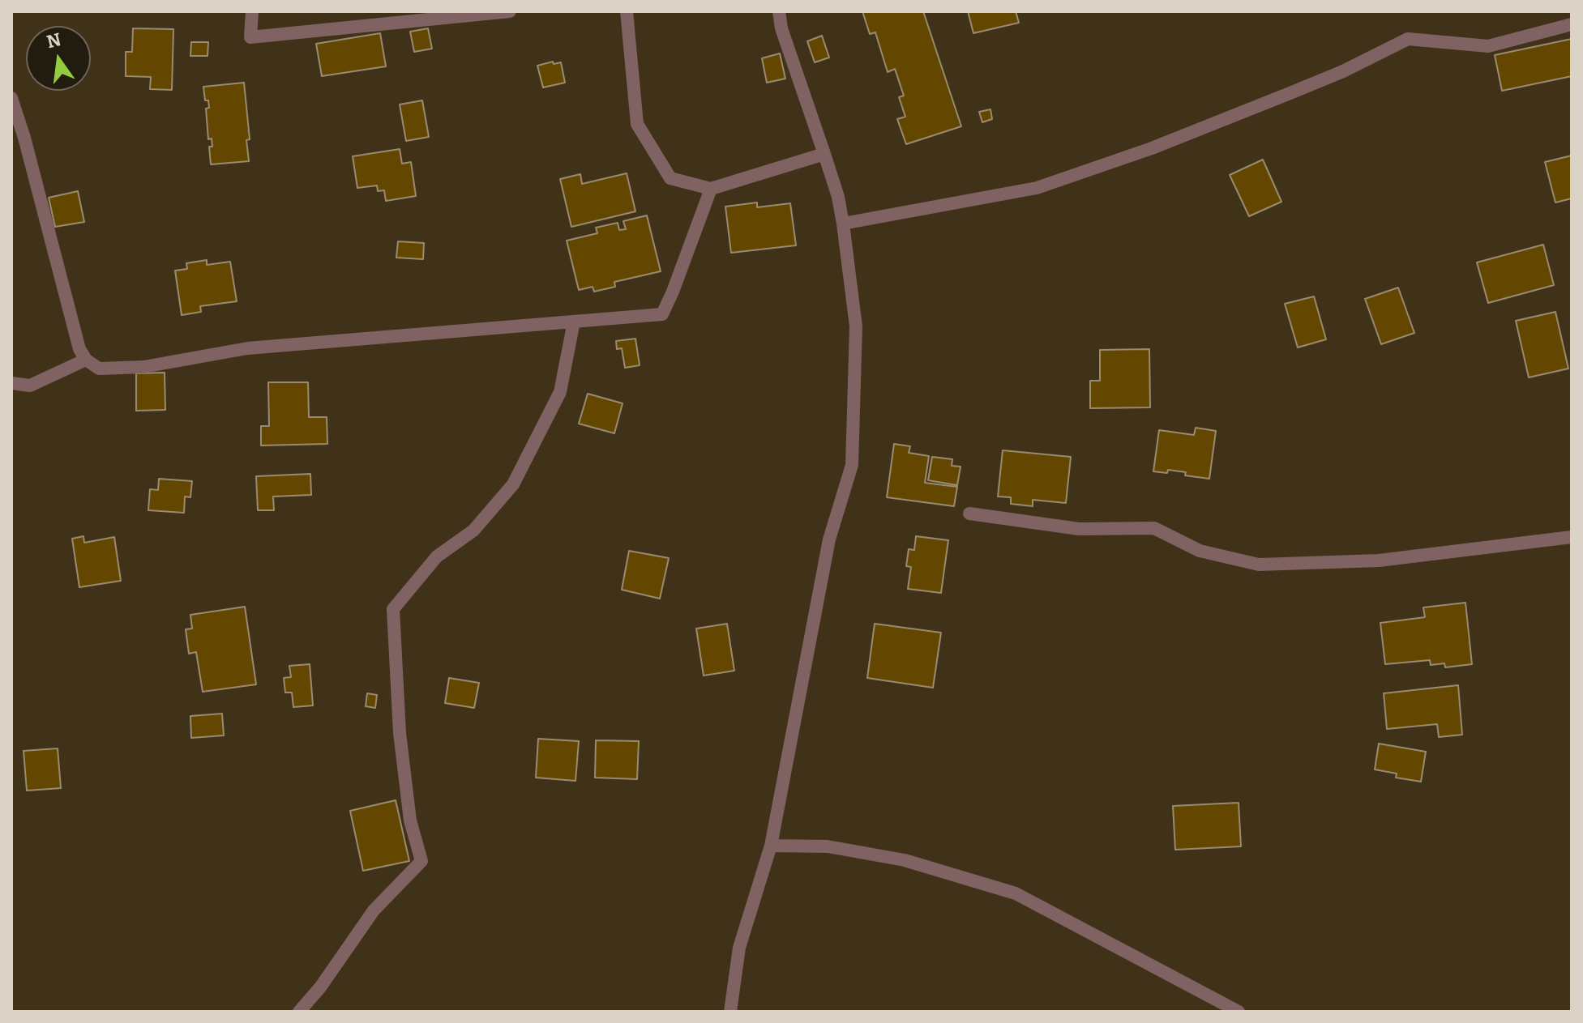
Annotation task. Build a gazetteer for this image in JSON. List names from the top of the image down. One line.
{"north":"top"}
